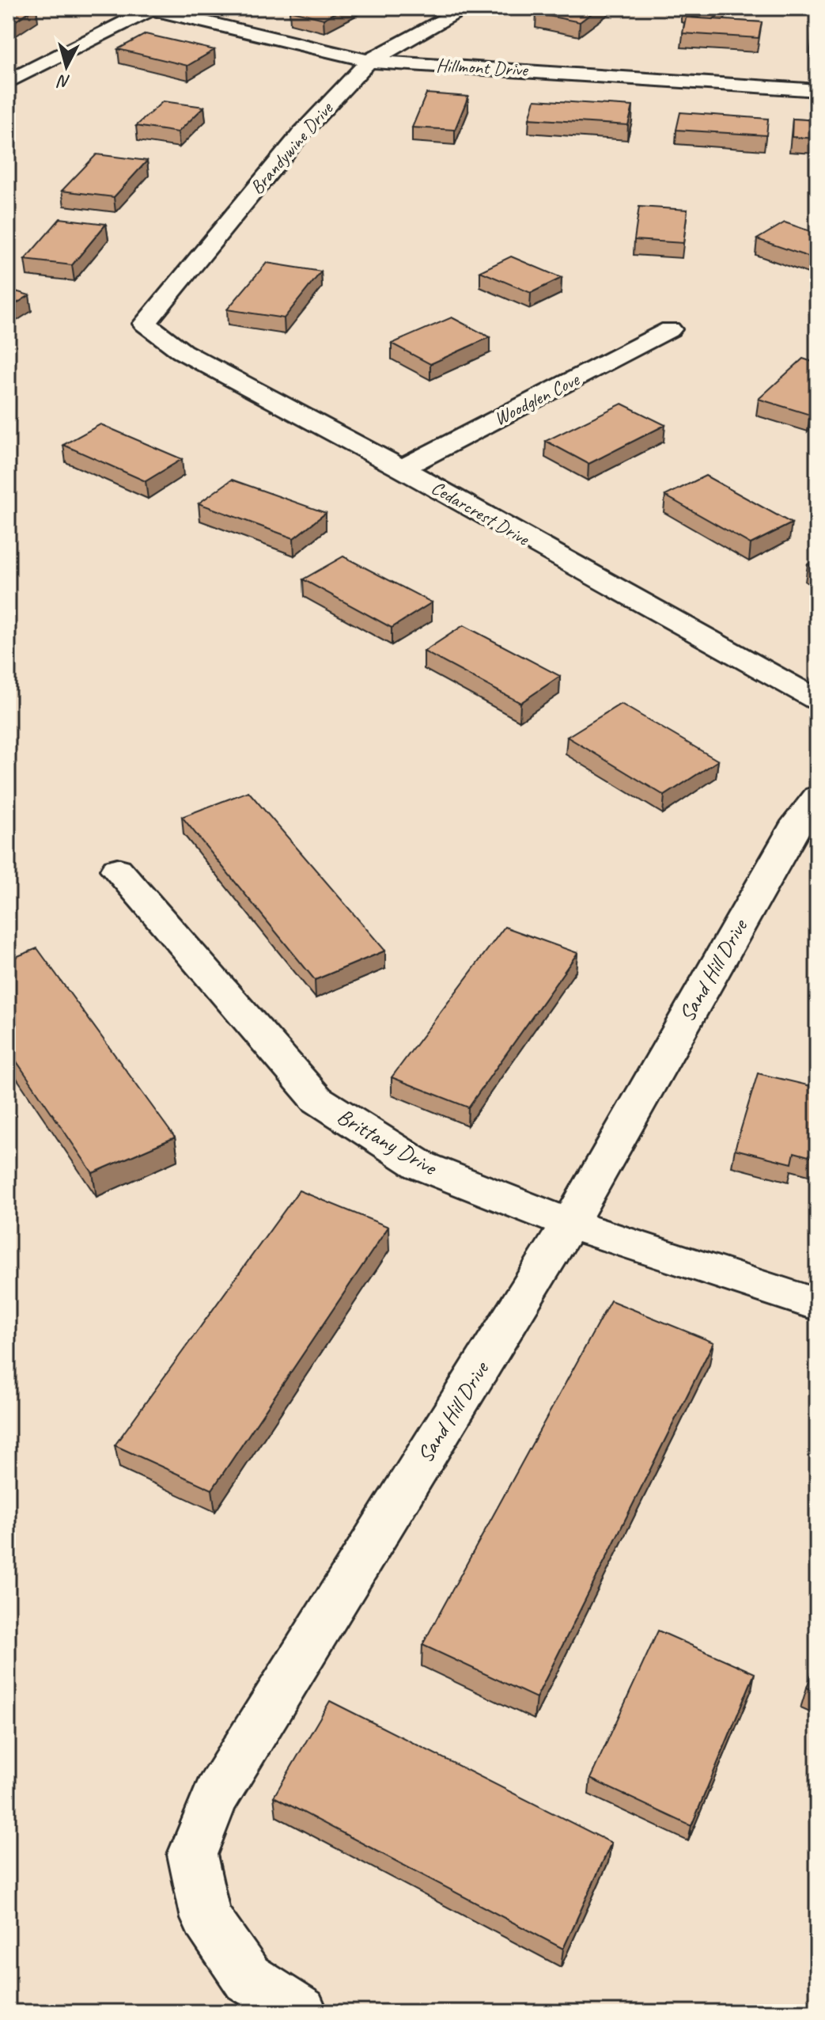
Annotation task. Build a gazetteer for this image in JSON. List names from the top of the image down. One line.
{"streets":{"street":["Hillmont Drive","Brandywine Drive","Woodglen Cove","Cedarcrest Drive","Sand Hill Drive","Brittany Drive"]},"crossings":[["Hillmont Drive","Brandywine Drive"],["Brandywine Drive","Cedarcrest Drive"],["Woodglen Cove","Cedarcrest Drive"],["Sand Hill Drive","Brittany Drive"]],"north":"bottom"}
